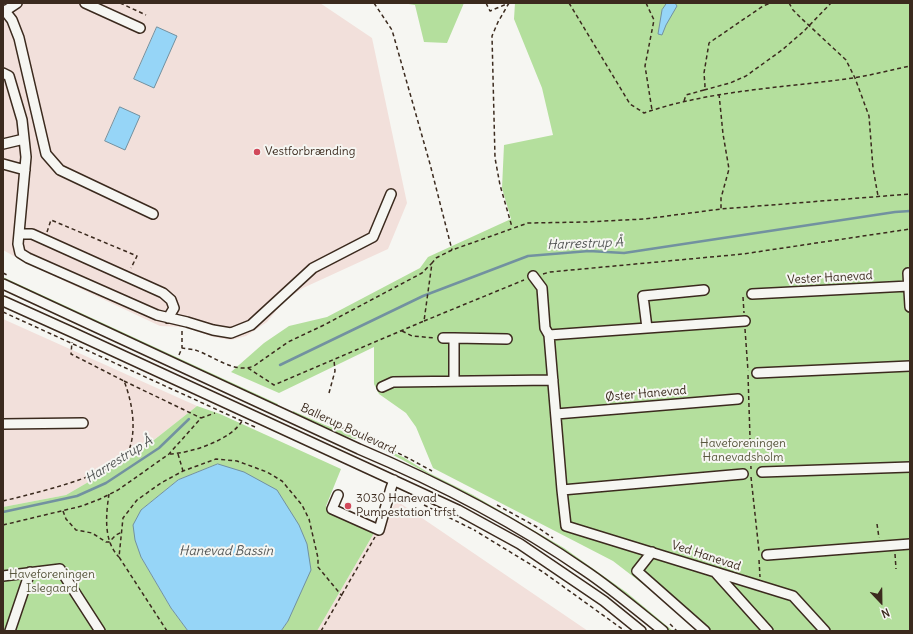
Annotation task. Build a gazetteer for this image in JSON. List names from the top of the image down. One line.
{"streets":{"street":["Vester Hanevad","Øster Hanevad","Ballerup Boulevard","Ved Hanevad"]},"water":["Harrestrup Å","Hanevad Bassin"],"parks":["Haveforeningen Hanevadsholm","Haveforeningen Islegaard"],"places":["Vestforbrænding","3030 Hanevad Pumpestation trfst."],"north":"bottom"}
